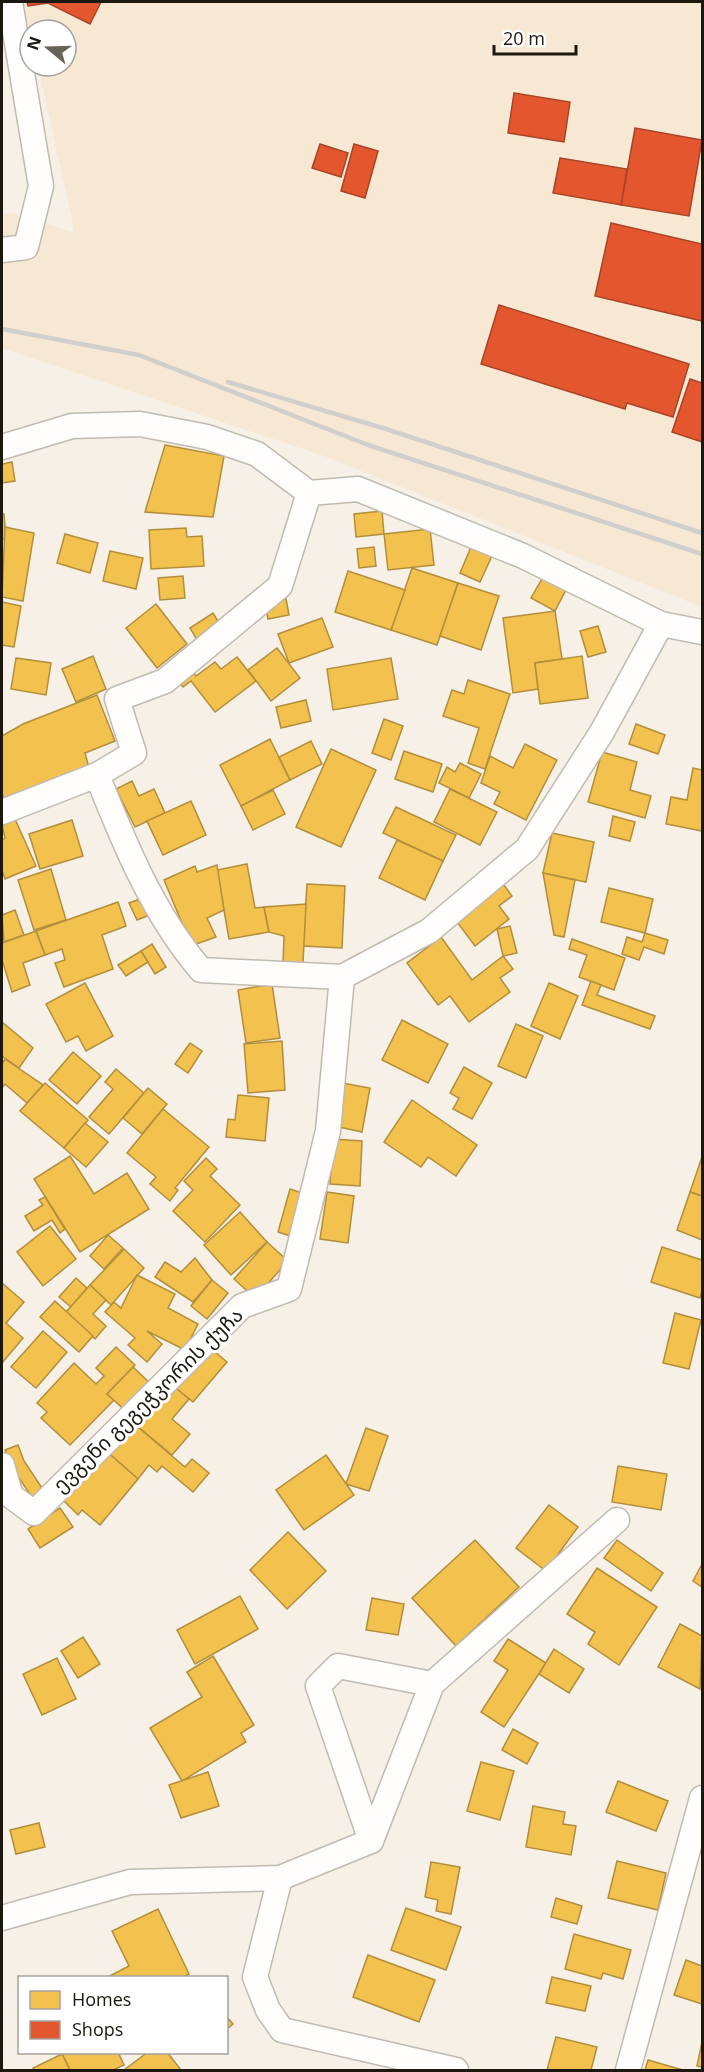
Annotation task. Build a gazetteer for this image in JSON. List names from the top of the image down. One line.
{"streets":{"street":["ევგენი გეგეჭკორის ქუჩა"]},"legend":["Homes","Shops"],"scale_bar":"20 m","north":"left"}
